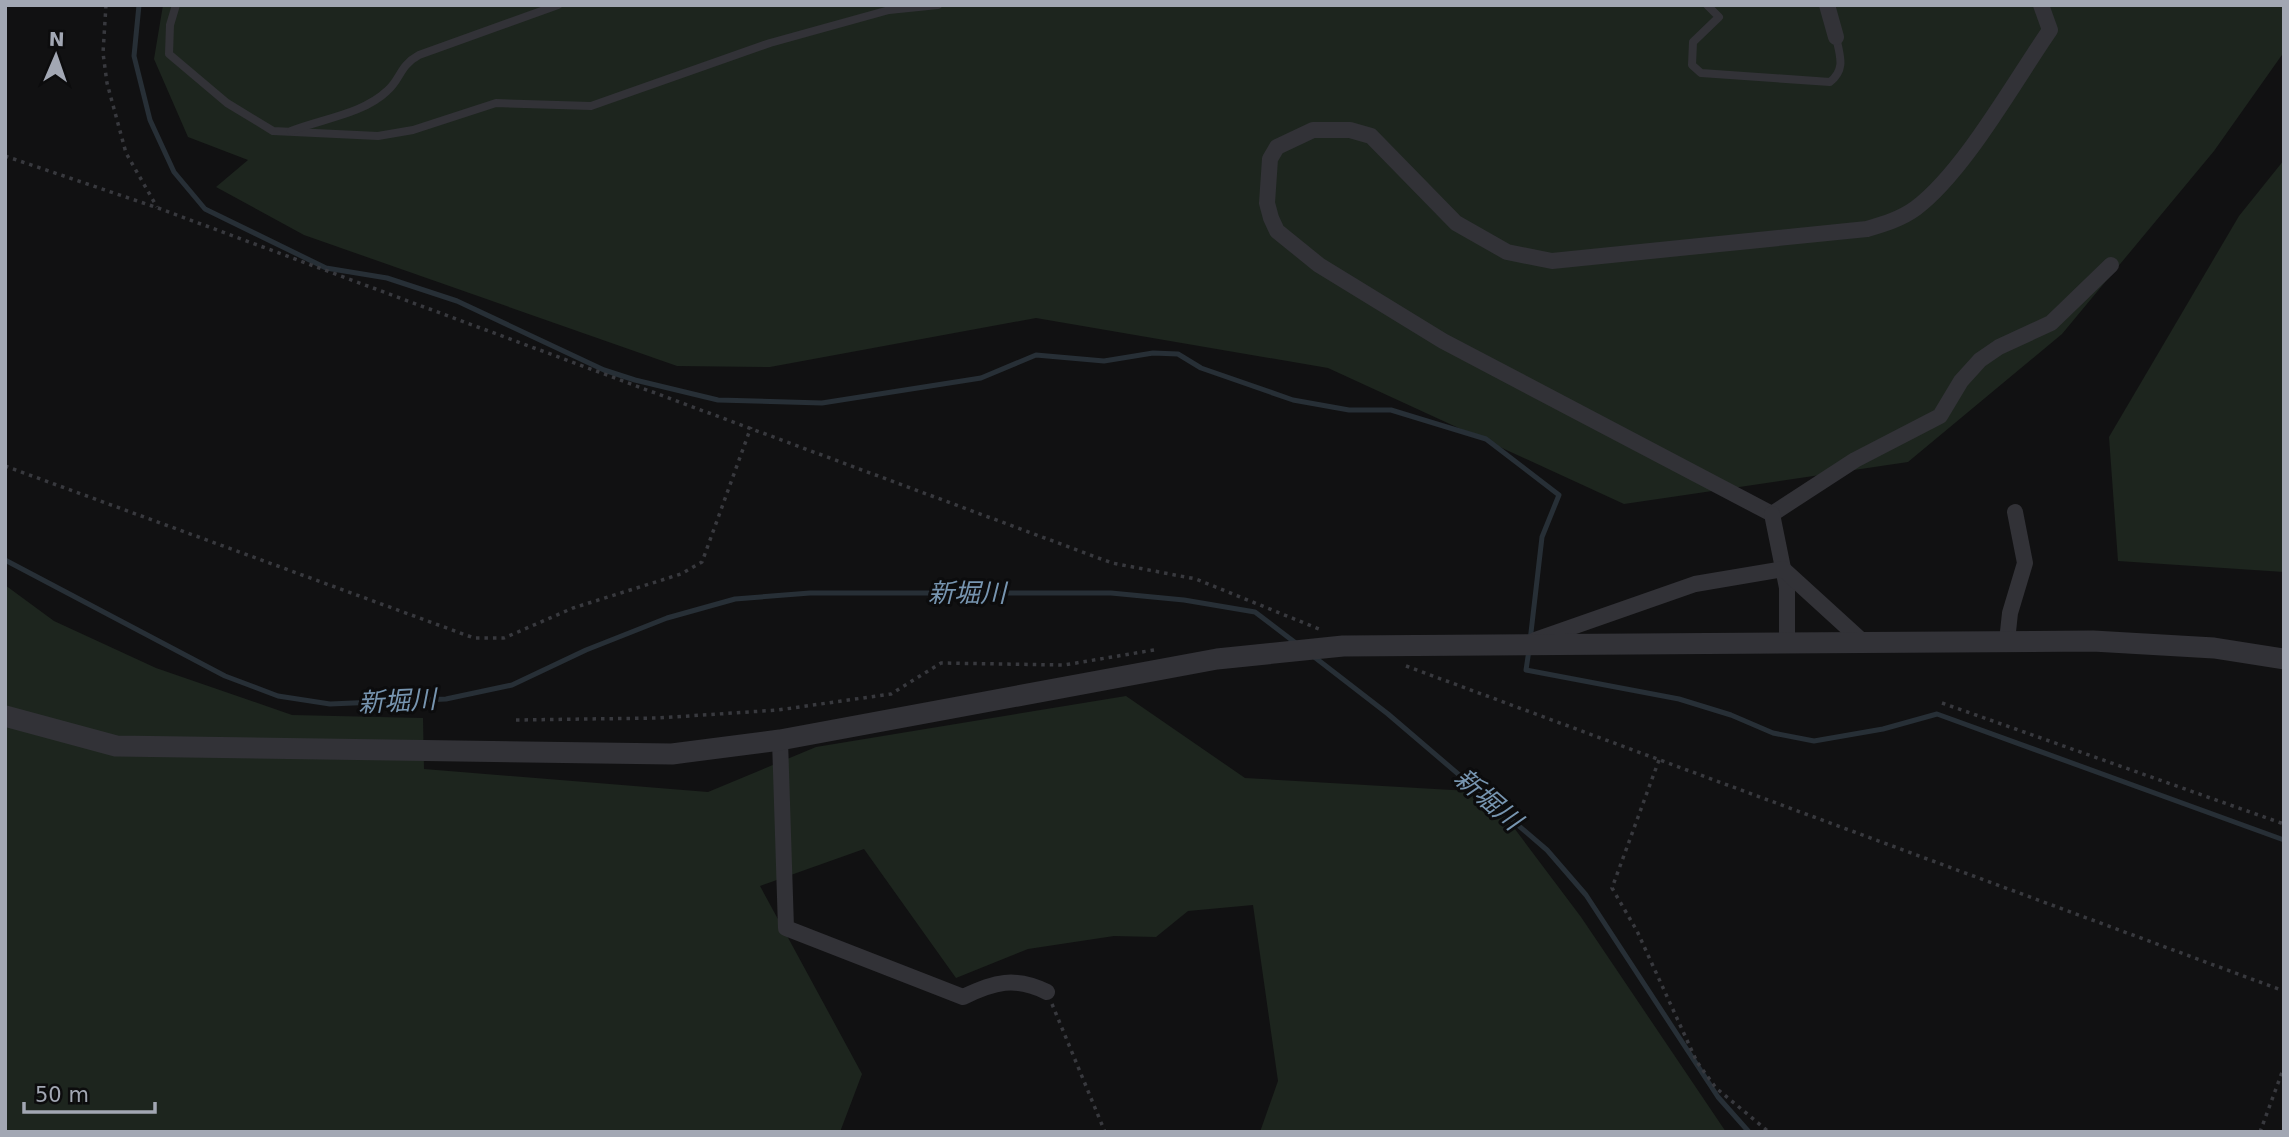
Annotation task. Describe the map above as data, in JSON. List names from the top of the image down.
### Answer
{
  "water": ["新堀川"],
  "scale_bar": "50 m",
  "north": "top"
}
